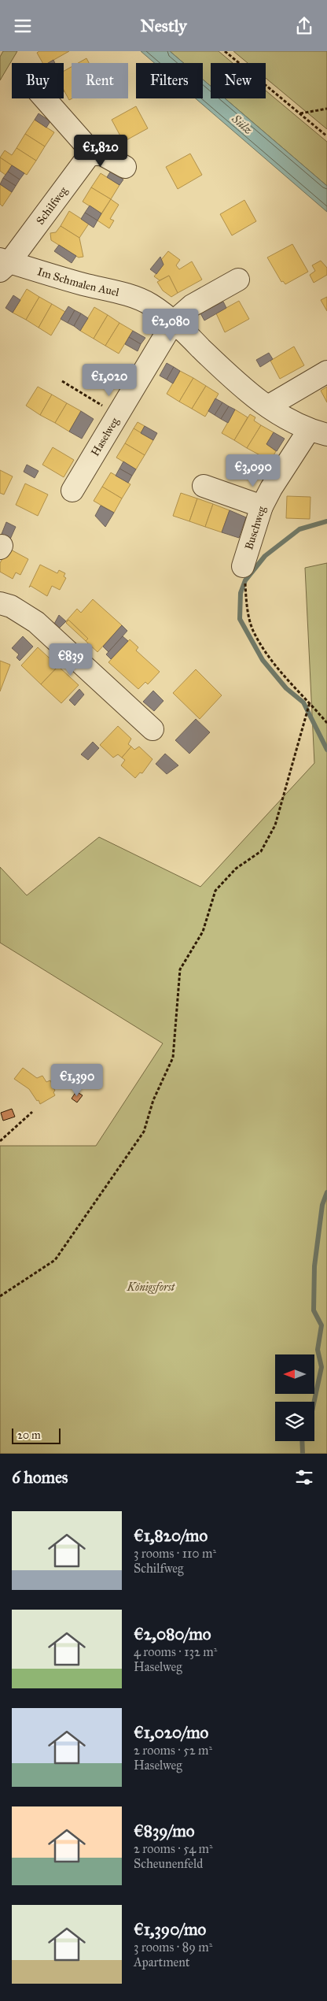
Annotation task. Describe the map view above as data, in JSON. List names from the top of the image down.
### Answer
{
  "streets": {
    "street": [
      "Schilfweg",
      "Im Schmalen Auel",
      "Haselweg",
      "Buschweg"
    ]
  },
  "crossings": [
    ["Schilfweg", "Im Schmalen Auel"],
    ["Im Schmalen Auel", "Haselweg"],
    ["Im Schmalen Auel", "Buschweg"]
  ],
  "water": ["Sülz"],
  "parks": ["Königsforst"],
  "scale_bar": "20 m",
  "north": "left",
  "page": {
    "header": "Nestly",
    "chip": [
      "Buy",
      "Rent",
      "Filters",
      "New"
    ],
    "price": [
      "€1,820",
      "€2,080",
      "€1,020",
      "€3,090",
      "€839",
      "€1,390"
    ],
    "scale": "20 m",
    "heading": "6 homes",
    "list": [
      {
        "name": "€1,820/mo",
        "note": "3 rooms · 110 m² · Schilfweg"
      },
      {
        "name": "€2,080/mo",
        "note": "4 rooms · 132 m² · Haselweg"
      },
      {
        "name": "€1,020/mo",
        "note": "2 rooms · 52 m² · Haselweg"
      },
      {
        "name": "€839/mo",
        "note": "2 rooms · 54 m² · Scheunenfeld"
      },
      {
        "name": "€1,390/mo",
        "note": "3 rooms · 89 m² · Apartment"
      }
    ]
  }
}
